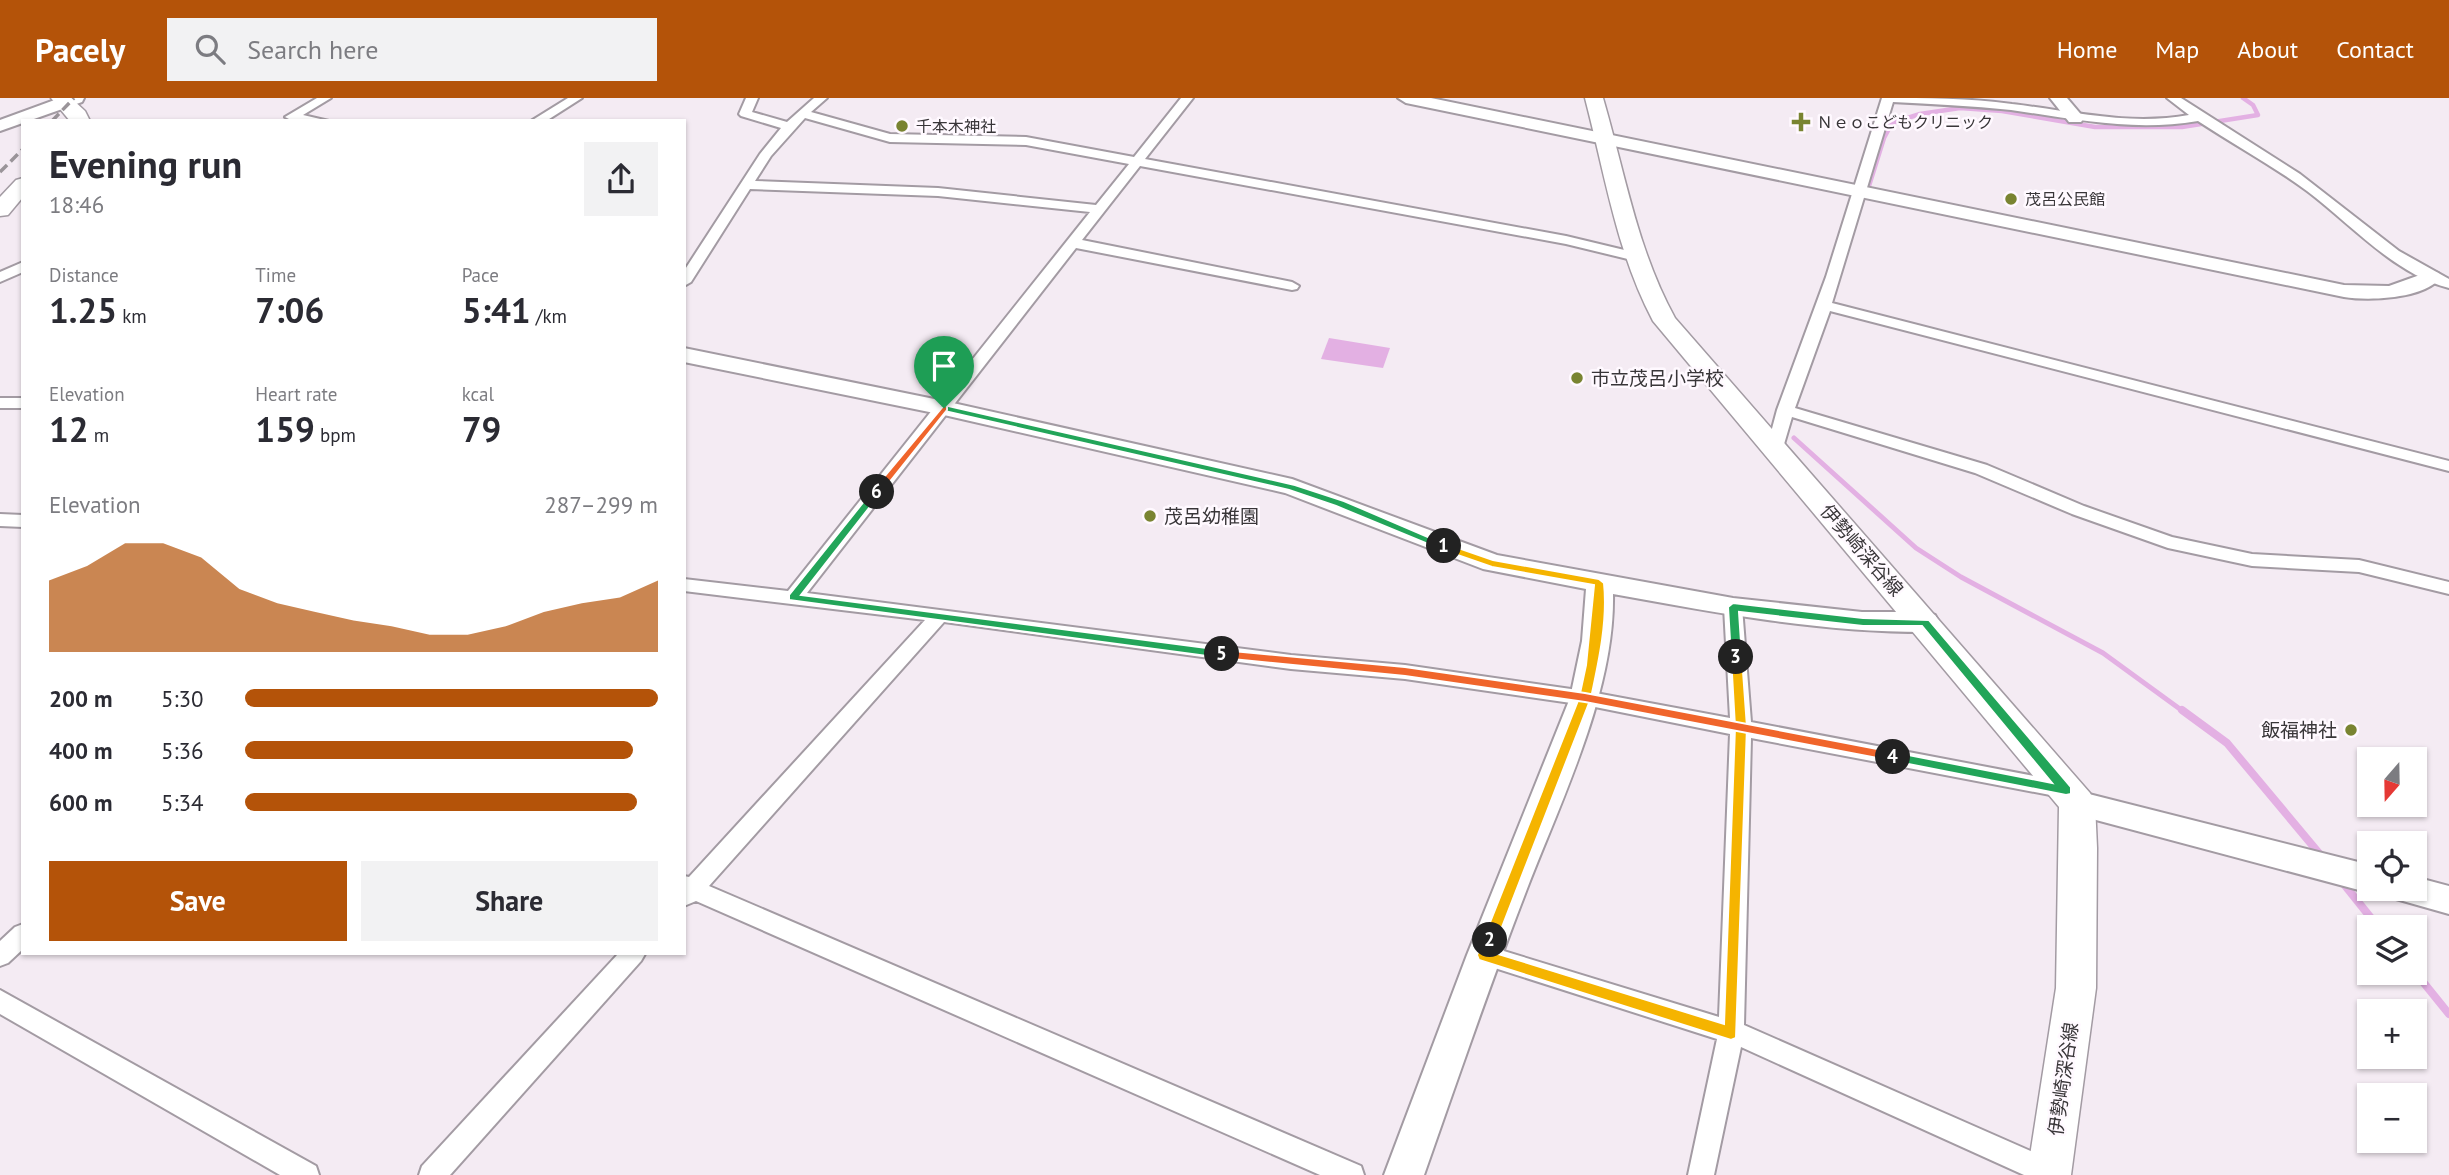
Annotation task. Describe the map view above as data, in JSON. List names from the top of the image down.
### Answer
{
  "streets": {
    "main road": ["伊勢崎深谷線"]
  },
  "places": {
    "health": ["Ｎｅｏこどもクリニック"],
    "other": [
      "千本木神社",
      "茂呂公民館",
      "市立茂呂小学校",
      "茂呂幼稚園",
      "飯福神社"
    ]
  },
  "north": "bottom",
  "page": {
    "header": "Pacely",
    "search": "Search here",
    "nav": [
      "Home",
      "Map",
      "About",
      "Contact"
    ],
    "heading": ["Evening run", "18:46"],
    "stats": [
      ["Distance", "1.25 km"],
      ["Time", "7:06"],
      ["Pace", "5:41 /km"],
      ["Elevation", "12 m"],
      ["Heart rate", "159 bpm"],
      ["kcal", "79"]
    ],
    "pins": [
      "6",
      "1",
      "5",
      "3",
      "4",
      "2"
    ],
    "chart": ["Elevation", "287–299 m"],
    "list": [
      {
        "name": "200 m",
        "note": "5:30"
      },
      {
        "name": "400 m",
        "note": "5:36"
      },
      {
        "name": "600 m",
        "note": "5:34"
      }
    ],
    "map_buttons": ["+", "−"],
    "buttons": ["Save", "Share"]
  }
}
